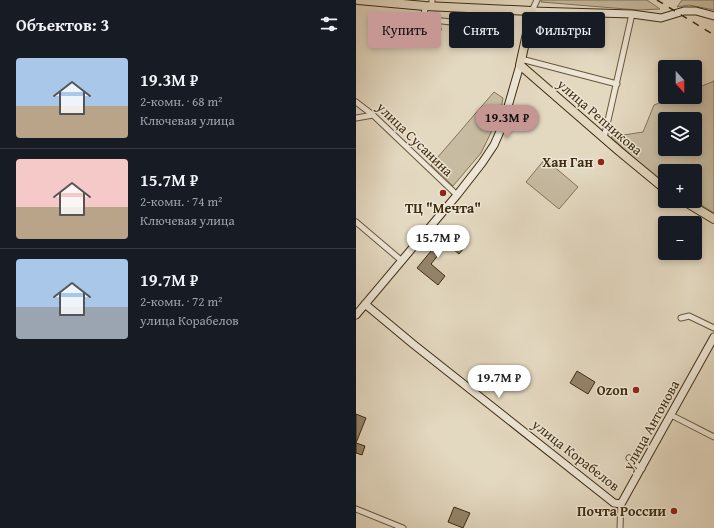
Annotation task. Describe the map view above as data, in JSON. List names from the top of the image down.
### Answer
{
  "streets": {
    "main road": ["улица Репникова"],
    "street": ["улица Сусанина", "улица Антонова", "улица Корабелов"]
  },
  "crossings": [
    ["улица Антонова", "улица Корабелов"]
  ],
  "places": [
    "Хан Ган",
    "ТЦ \"Мечта\"",
    "Ozon",
    "Почта России"
  ],
  "north": "bottom",
  "page": {
    "heading": "Объектов: 3",
    "chip": ["Купить", "Снять", "Фильтры"],
    "list": [
      {
        "name": "19.3M ₽",
        "note": "2-комн. · 68 m² · Ключевая улица"
      },
      {
        "name": "15.7M ₽",
        "note": "2-комн. · 74 m² · Ключевая улица"
      },
      {
        "name": "19.7M ₽",
        "note": "2-комн. · 72 m² · улица Корабелов"
      }
    ],
    "map_buttons": ["+", "−"],
    "price": ["19.3M ₽", "15.7M ₽", "19.7M ₽"]
  }
}
